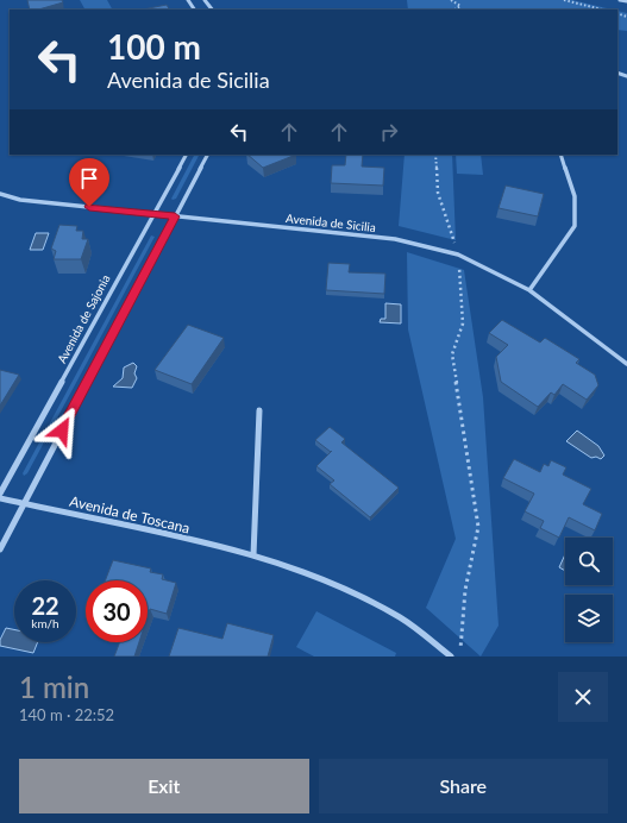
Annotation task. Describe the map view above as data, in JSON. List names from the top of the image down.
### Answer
{
  "streets": {
    "street": ["Avenida de Sicilia", "Avenida de Sajonia", "Avenida de Toscana"]
  },
  "crossings": [
    ["Avenida de Sicilia", "Avenida de Sajonia"]
  ],
  "page": {
    "turn": ["100 m", "Avenida de Sicilia"],
    "speed": "22 km/h",
    "limit": "30",
    "heading": ["1 min", "140 m · 22:52"],
    "buttons": ["Exit", "Share"]
  }
}
